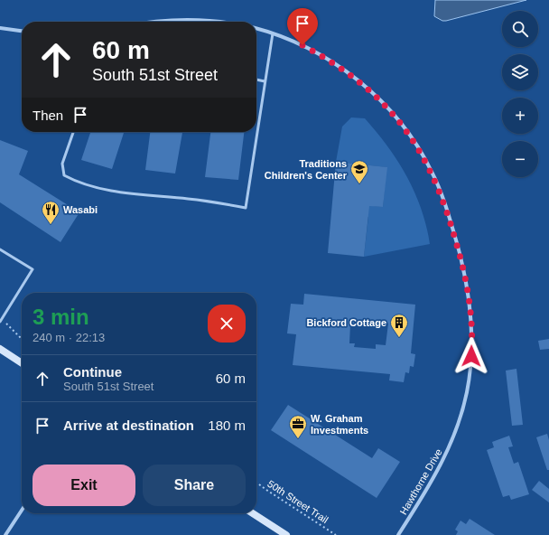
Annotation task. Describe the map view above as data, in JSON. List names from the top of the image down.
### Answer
{
  "streets": {
    "street": ["Hawthorne Drive"],
    "path": ["50th Street Trail"]
  },
  "places": {
    "school or university": ["Traditions Children's Center"],
    "restaurant": ["Wasabi"],
    "building": ["Bickford Cottage"],
    "office": ["W. Graham Investments"]
  },
  "page": {
    "map_buttons": ["+", "−"],
    "turn": ["60 m", "South 51st Street"],
    "then": "Then",
    "heading": ["3 min", "240 m · 22:13"],
    "list": [
      {
        "name": "Continue",
        "note": "South 51st Street",
        "value": "60 m"
      },
      {
        "name": "Arrive at destination",
        "value": "180 m"
      }
    ],
    "buttons": ["Exit", "Share"]
  }
}
